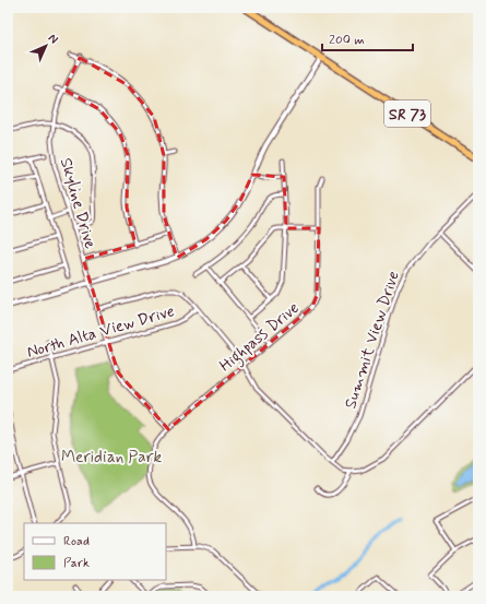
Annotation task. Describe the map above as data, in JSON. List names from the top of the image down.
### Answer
{
  "streets": {
    "highway": ["SR 73"],
    "street": [
      "Skyline Drive",
      "North Alta View Drive",
      "Highpass Drive",
      "Summit View Drive"
    ]
  },
  "crossings": [
    ["Skyline Drive", "North Alta View Drive"],
    ["Skyline Drive", "Highpass Drive"]
  ],
  "parks": ["Meridian Park"],
  "legend": ["Road", "Park"],
  "scale_bar": "200 m",
  "north": "top right"
}
